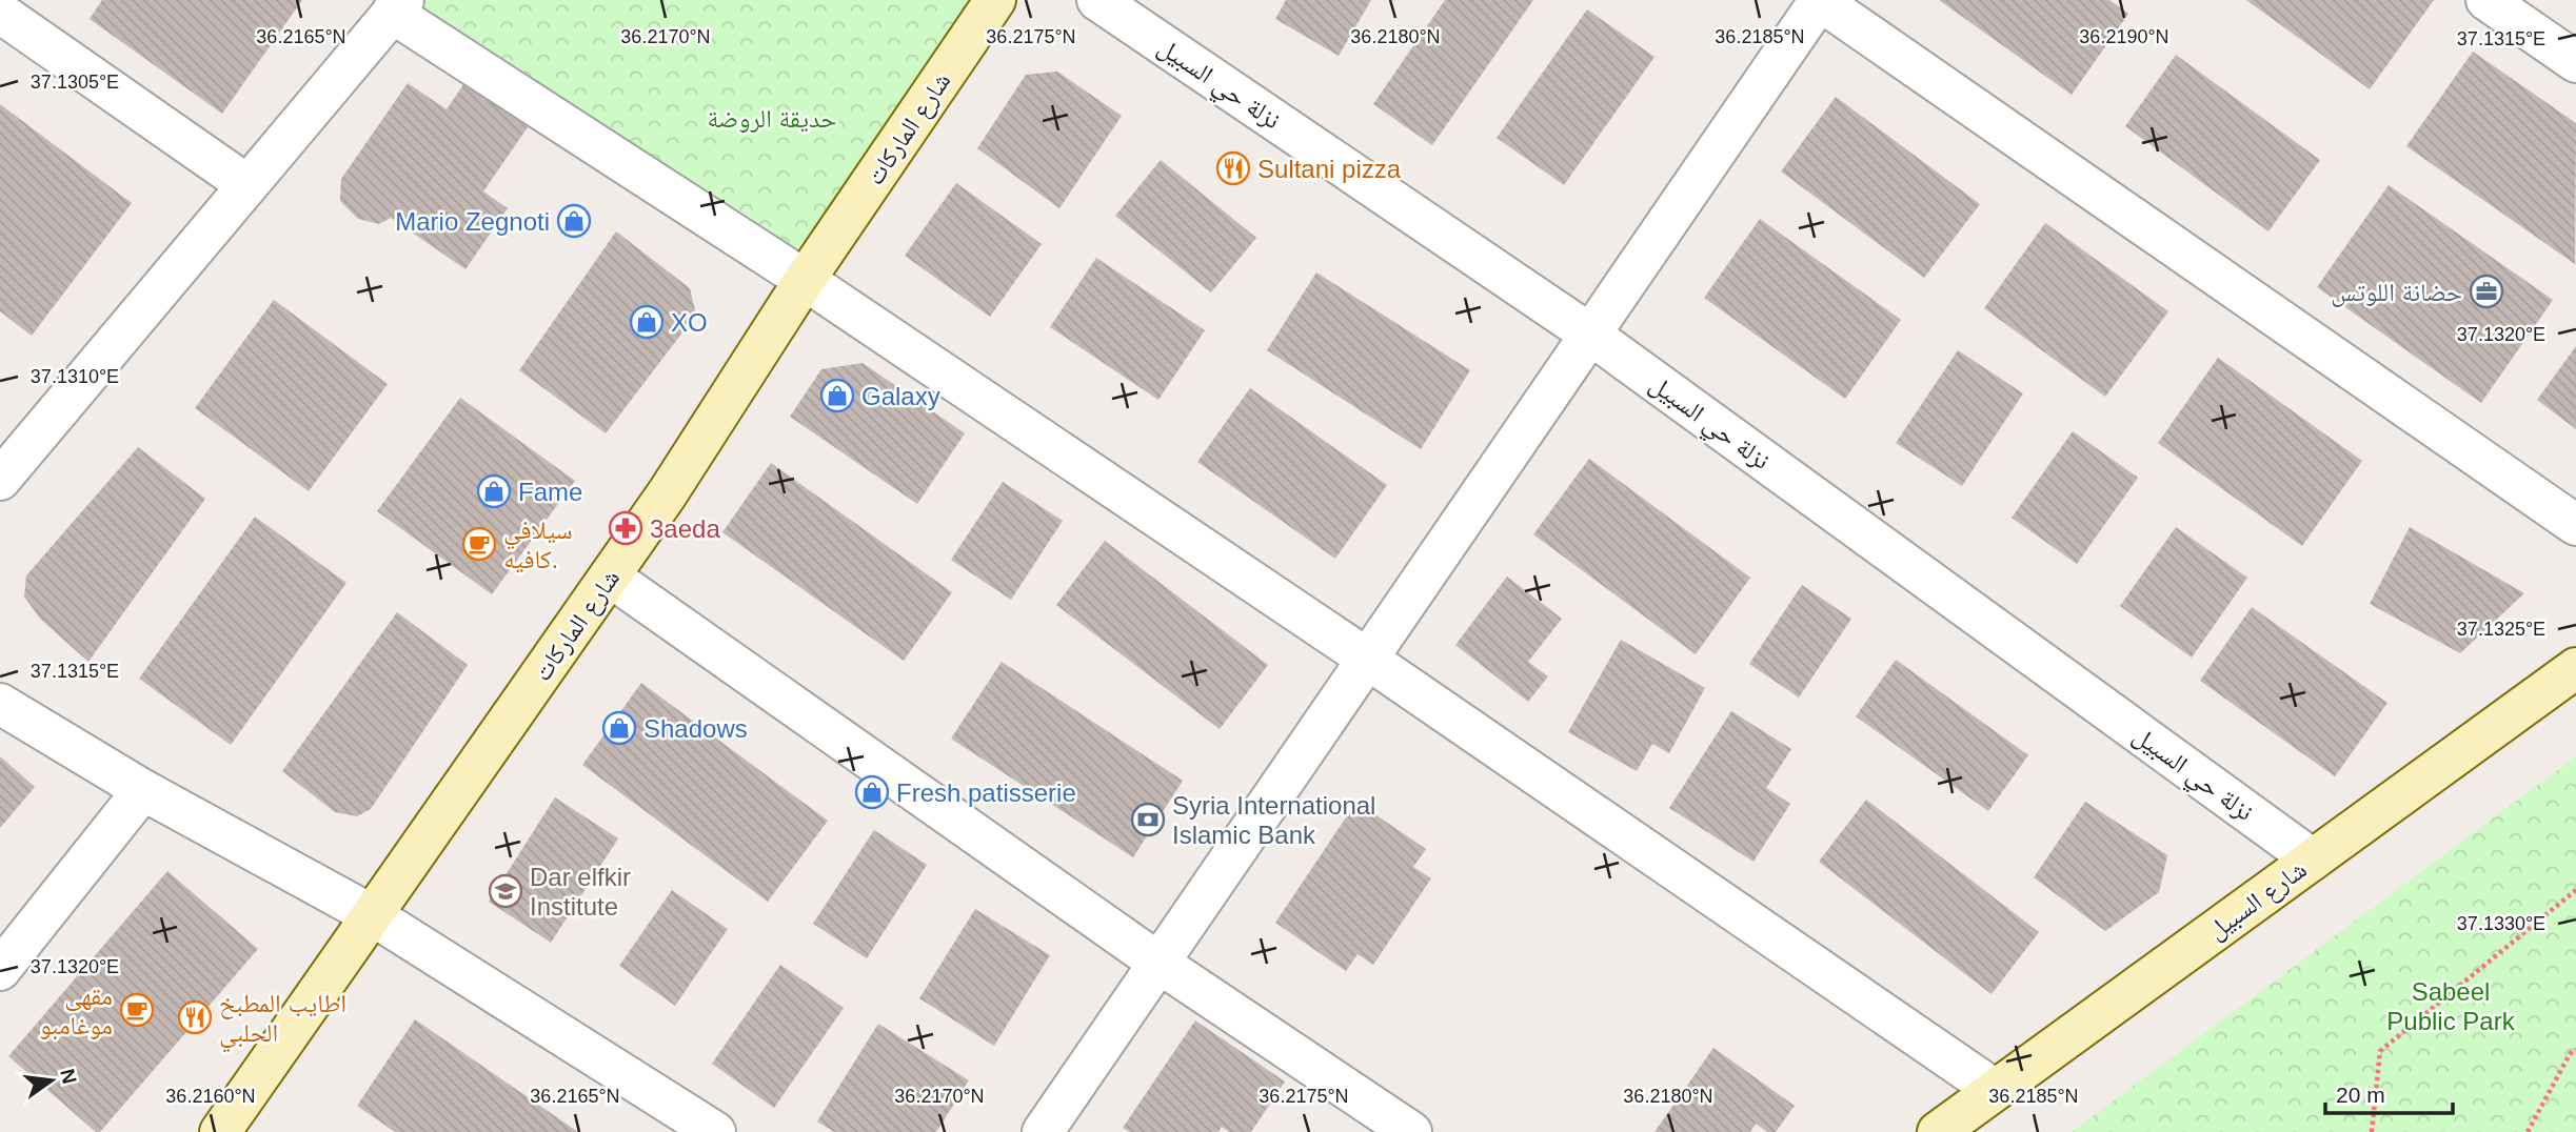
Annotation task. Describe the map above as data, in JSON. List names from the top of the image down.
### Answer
{
  "streets": {
    "street": ["نزلة حي السبيل", "شارع الماركات", "شارع السبيل"]
  },
  "crossings": [
    ["نزلة حي السبيل", "شارع السبيل"]
  ],
  "parks": ["حديقة الروضة", "Sabeel Public Park"],
  "places": {
    "restaurant": ["Sultani pizza", "اطايب المطبخ الحلبي"],
    "shop": [
      "Mario Zegnoti",
      "XO",
      "Galaxy",
      "Fame",
      "Shadows",
      "Fresh patisserie"
    ],
    "office": ["حضانة اللوتس"],
    "pharmacy": ["3aeda"],
    "cafe": ["سيلافي كافيه.", "مقهى موغامبو"],
    "bank": ["Syria International Islamic Bank"],
    "school or university": ["Dar elfkir Institute"]
  },
  "scale_bar": "20 m",
  "north": "right",
  "coordinates": [
    "36.2165°N",
    "36.2170°N",
    "36.2175°N",
    "36.2180°N",
    "36.2185°N",
    "36.2190°N",
    "37.1315°E",
    "37.1305°E",
    "37.1320°E",
    "37.1310°E",
    "37.1325°E",
    "37.1330°E",
    "36.2160°N"
  ]
}
